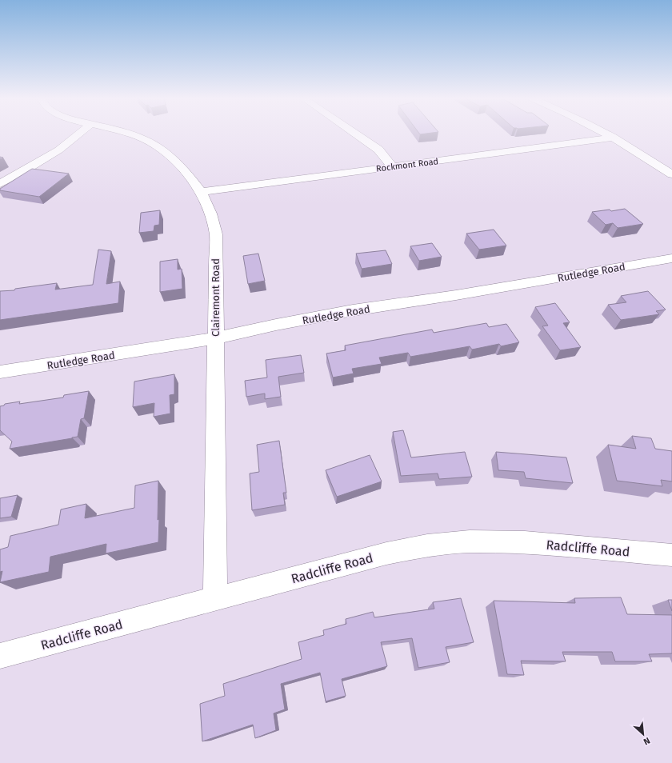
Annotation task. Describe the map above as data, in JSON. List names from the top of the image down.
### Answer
{
  "streets": {
    "street": [
      "Rockmont Road",
      "Rutledge Road",
      "Clairemont Road",
      "Radcliffe Road"
    ]
  },
  "crossings": [
    ["Rockmont Road", "Clairemont Road"],
    ["Rutledge Road", "Clairemont Road"],
    ["Clairemont Road", "Radcliffe Road"]
  ],
  "north": "bottom right"
}
